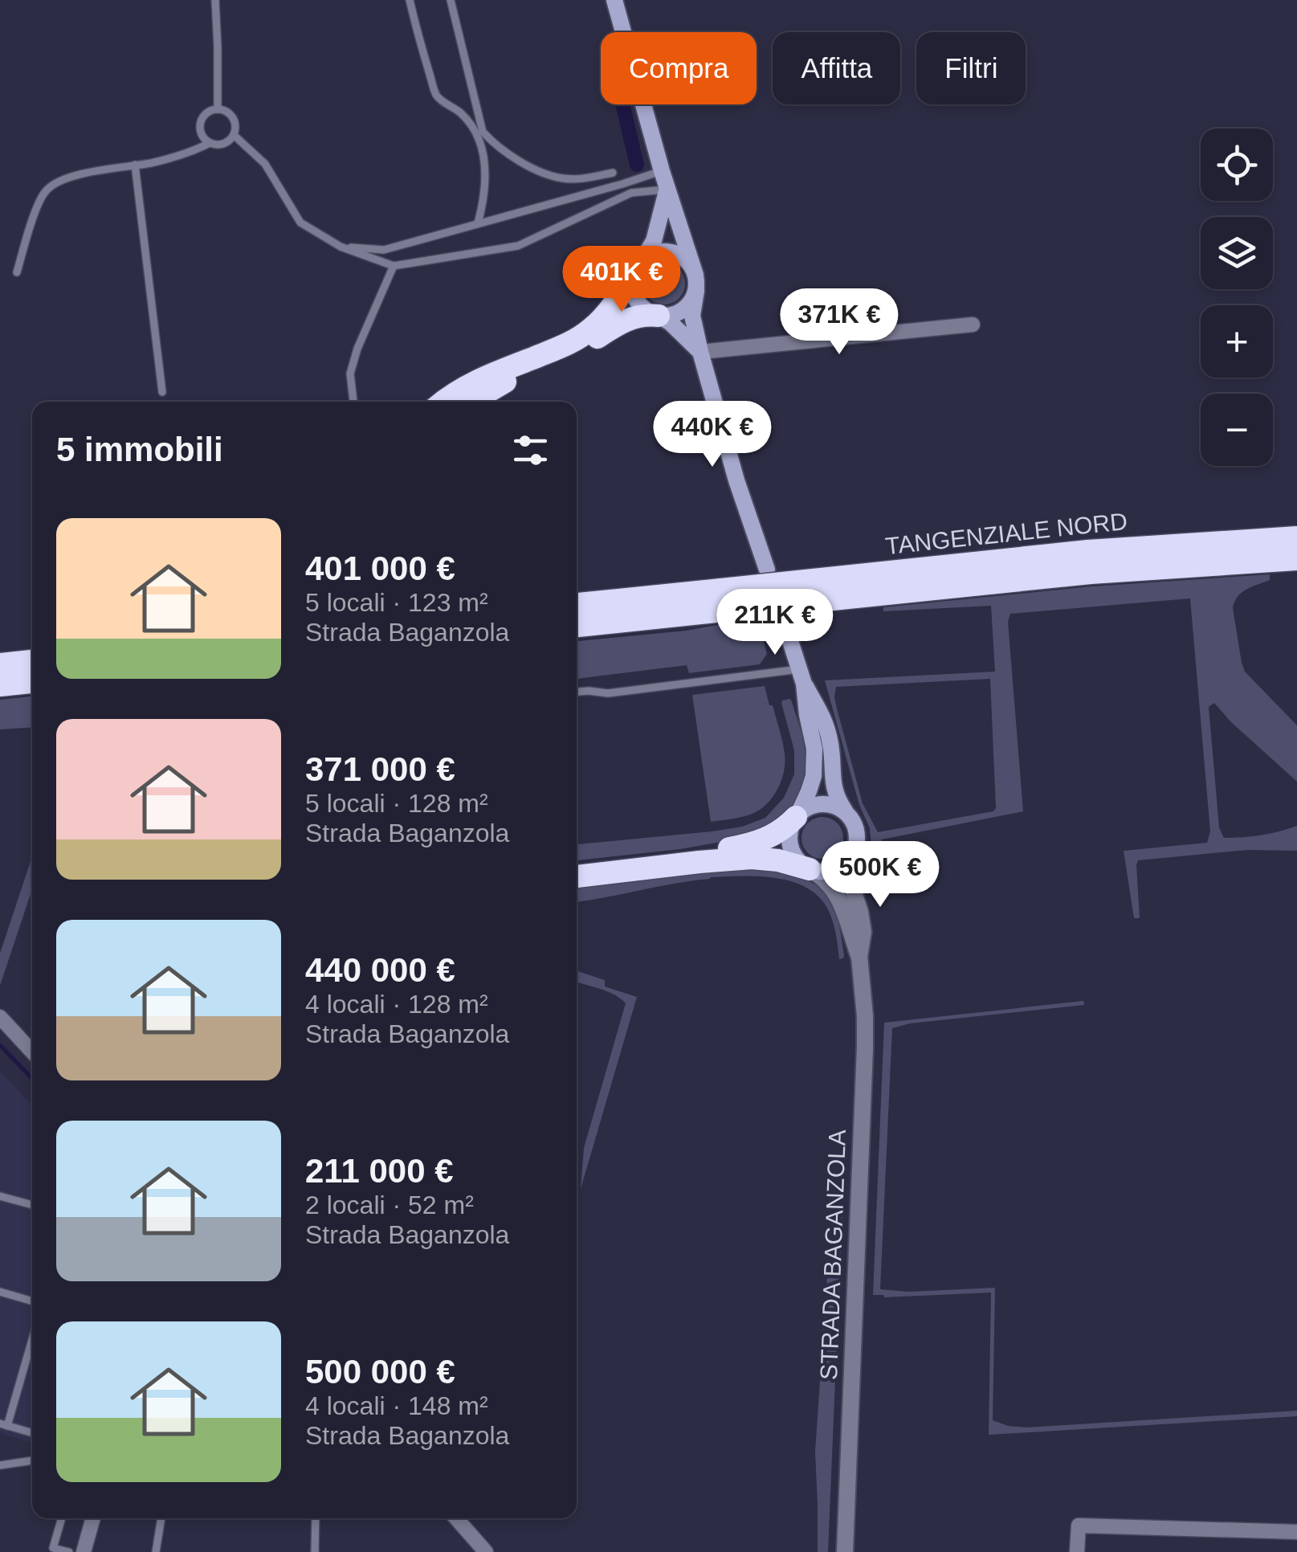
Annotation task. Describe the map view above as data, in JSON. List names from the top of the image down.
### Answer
{
  "streets": {
    "highway": ["TANGENZIALE NORD"],
    "main road": ["STRADA BAGANZOLA"]
  },
  "page": {
    "chip": ["Compra", "Affitta", "Filtri"],
    "map_buttons": ["+", "−"],
    "price": [
      "401K €",
      "371K €",
      "440K €",
      "211K €",
      "500K €"
    ],
    "heading": "5 immobili",
    "list": [
      {
        "name": "401 000 €",
        "note": "5 locali · 123 m² · Strada Baganzola"
      },
      {
        "name": "371 000 €",
        "note": "5 locali · 128 m² · Strada Baganzola"
      },
      {
        "name": "440 000 €",
        "note": "4 locali · 128 m² · Strada Baganzola"
      },
      {
        "name": "211 000 €",
        "note": "2 locali · 52 m² · Strada Baganzola"
      },
      {
        "name": "500 000 €",
        "note": "4 locali · 148 m² · Strada Baganzola"
      }
    ]
  }
}
